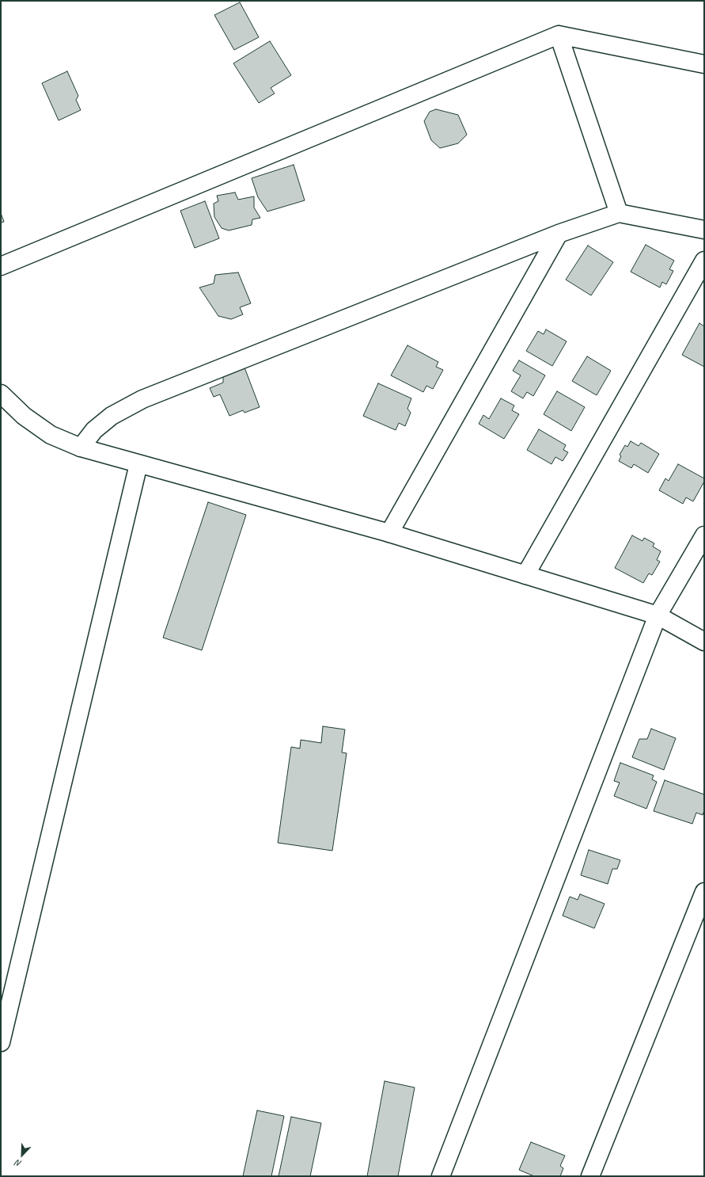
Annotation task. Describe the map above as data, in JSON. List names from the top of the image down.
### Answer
{
  "north": "bottom left"
}
